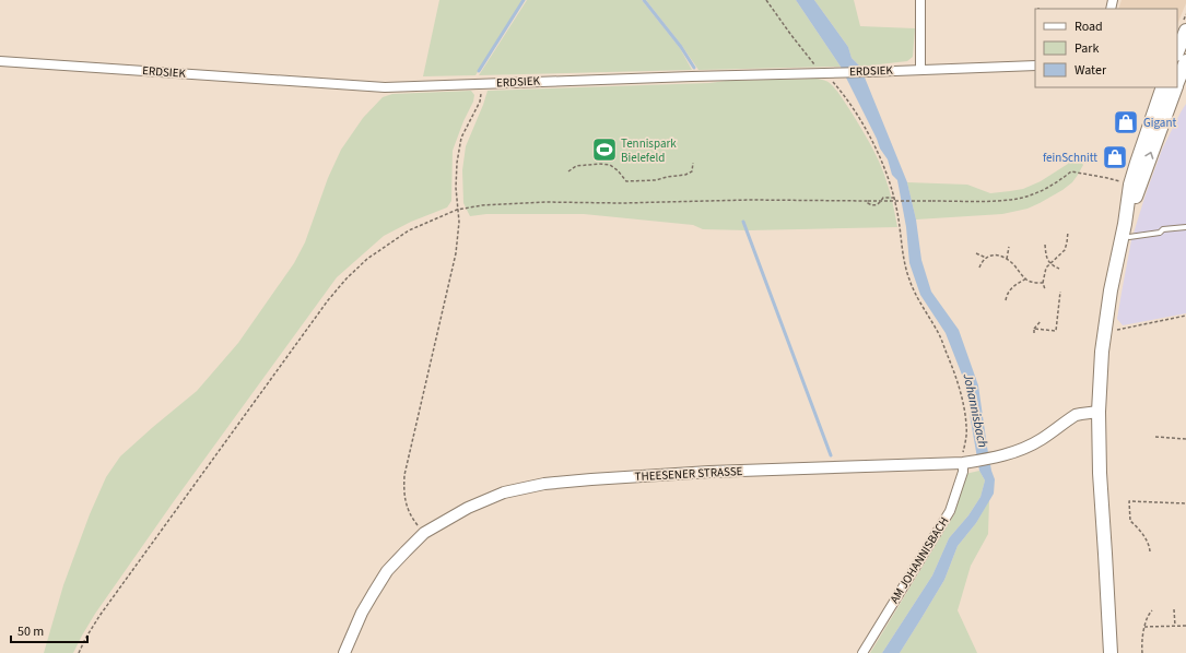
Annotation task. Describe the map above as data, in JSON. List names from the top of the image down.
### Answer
{
  "streets": {
    "street": ["ERDSIEK", "THEESENER STRASSE", "AM JOHANNISBACH"]
  },
  "crossings": [
    ["THEESENER STRASSE", "AM JOHANNISBACH"]
  ],
  "water": ["Johannisbach"],
  "places": {
    "shop": ["Gigant", "feinSchnitt"],
    "sports": ["Tennispark Bielefeld"]
  },
  "legend": ["Road", "Park", "Water"],
  "scale_bar": "50 m"
}
